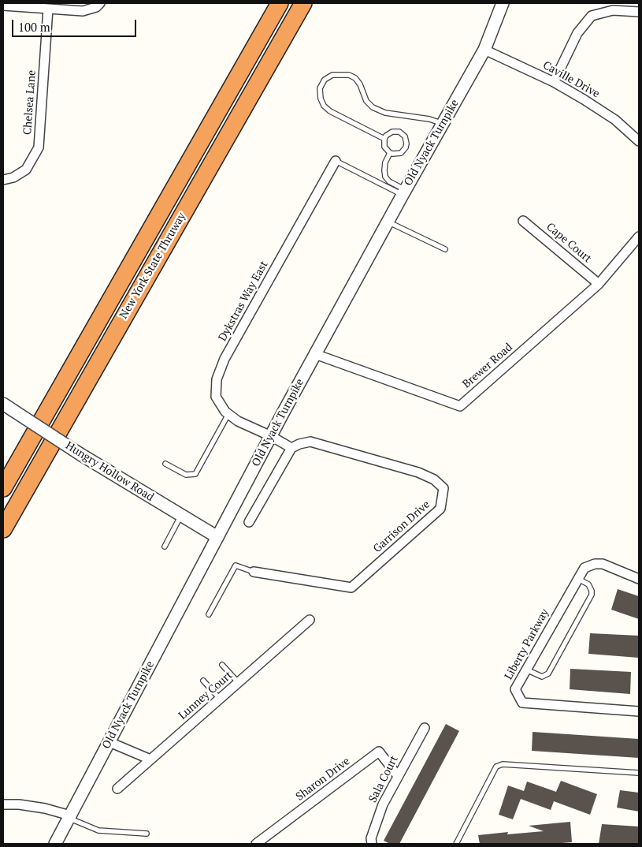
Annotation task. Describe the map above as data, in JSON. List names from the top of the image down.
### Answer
{
  "streets": {
    "highway": ["New York State Thruway"],
    "street": [
      "Caville Drive",
      "Chelsea Lane",
      "Old Nyack Turnpike",
      "Cape Court",
      "Dykstras Way East",
      "Brewer Road",
      "Hungry Hollow Road",
      "Garrison Drive",
      "Liberty Parkway",
      "Lunney Court",
      "Sharon Drive",
      "Sala Court"
    ]
  },
  "crossings": [
    ["Caville Drive", "Old Nyack Turnpike"],
    ["Old Nyack Turnpike", "Dykstras Way East"],
    ["Old Nyack Turnpike", "Brewer Road"],
    ["Old Nyack Turnpike", "Hungry Hollow Road"],
    ["Cape Court", "Brewer Road"],
    ["Sharon Drive", "Sala Court"]
  ],
  "scale_bar": "100 m"
}
